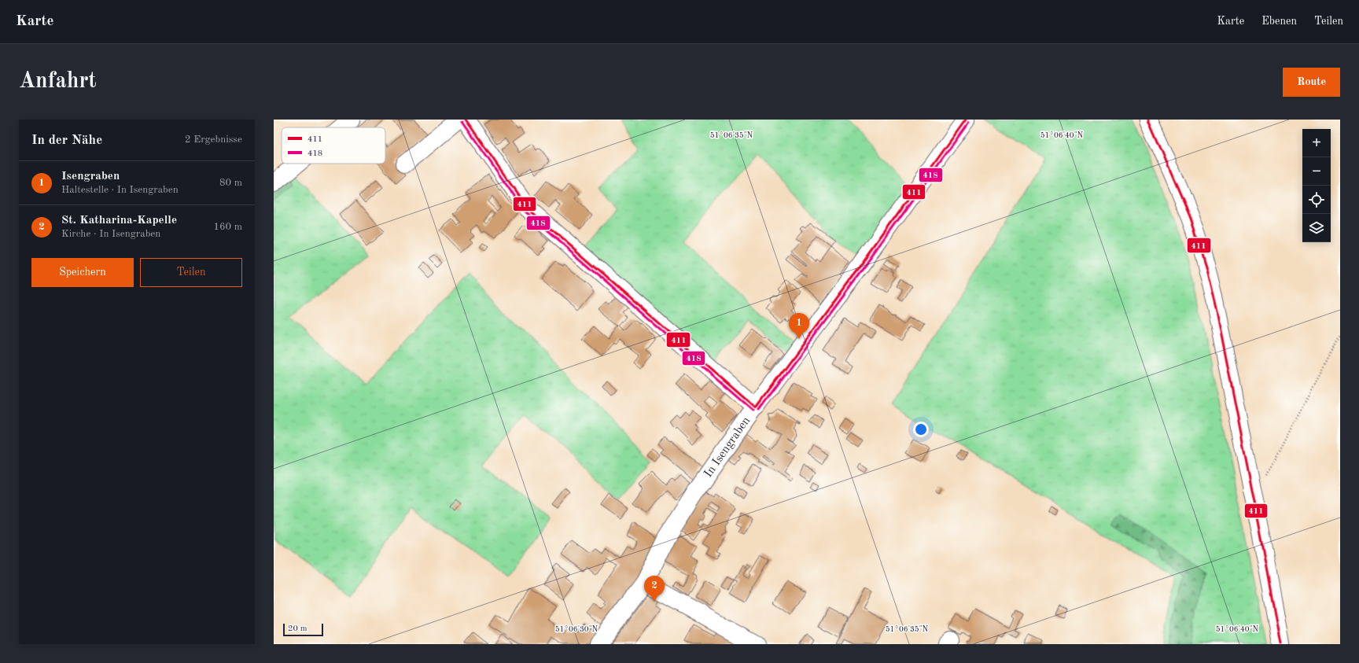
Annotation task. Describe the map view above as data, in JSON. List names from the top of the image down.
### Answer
{
  "streets": {
    "street": ["In Isengraben"]
  },
  "lines": ["transit line 411", "transit line 418"],
  "legend": ["411", "418"],
  "scale_bar": "20 m",
  "page": {
    "header": "Karte",
    "nav": ["Karte", "Ebenen", "Teilen"],
    "buttons": [
      "Route",
      ["Speichern", "Teilen"]
    ],
    "title": "Anfahrt",
    "heading": ["In der Nähe", "2 Ergebnisse"],
    "map_buttons": ["+", "−"],
    "list": [
      {
        "mark": "1",
        "name": "Isengraben",
        "note": "Haltestelle · In Isengraben",
        "value": "80 m"
      },
      {
        "mark": "2",
        "name": "St. Katharina-Kapelle",
        "note": "Kirche · In Isengraben",
        "value": "160 m"
      }
    ],
    "pins": ["1", "2"],
    "scale": "20 m"
  },
  "coordinates": ["51°06'35\"N", "51°06'40\"N", "51°06'30\"N"]
}
